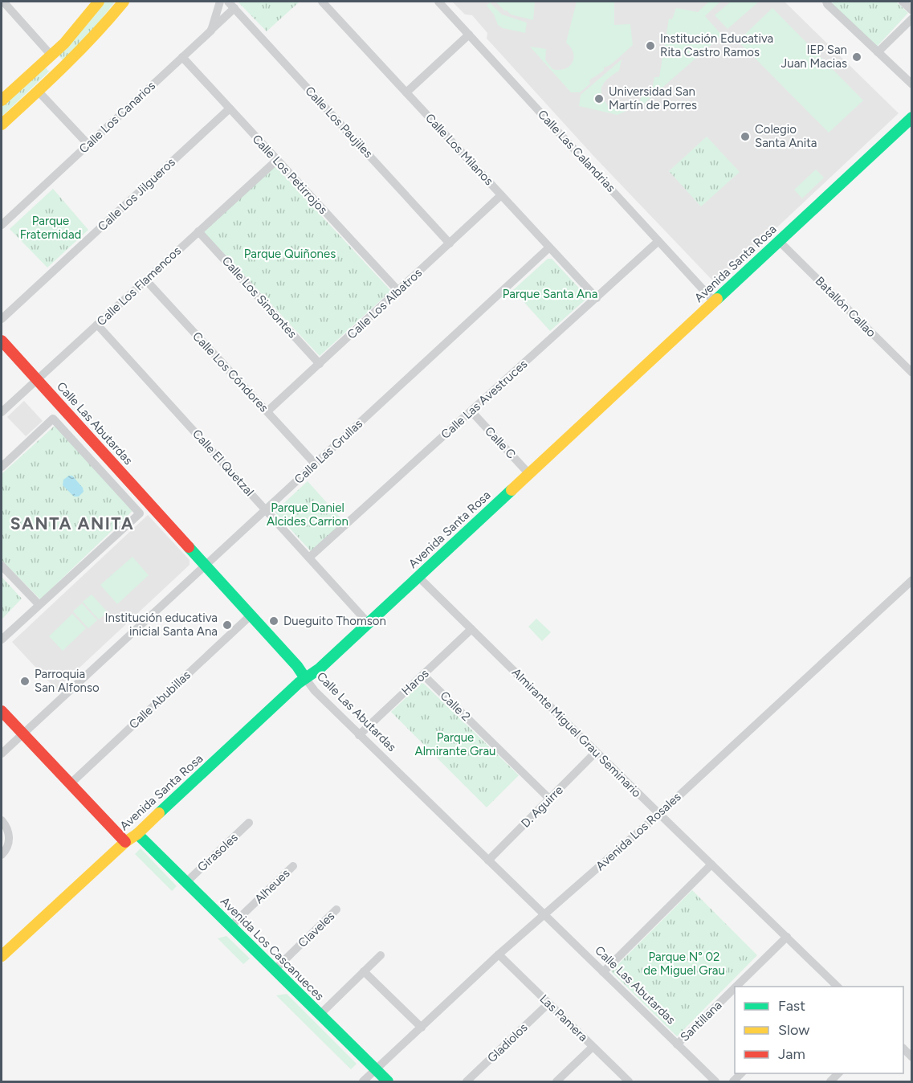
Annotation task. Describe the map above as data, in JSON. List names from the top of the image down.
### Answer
{
  "streets": {
    "street": [
      "Calle Los Canarios",
      "Calle Los Paujiles",
      "Calle Los Milanos",
      "Calle Las Calandrias",
      "Calle Los Petirrojos",
      "Calle Los Jilgueros",
      "Avenida Santa Rosa",
      "Calle Los Flamencos",
      "Calle Los Sinsontes",
      "Calle Los Albatros",
      "Batallón Callao",
      "Calle Los Cóndores",
      "Calle Las Avestruces",
      "Calle Las Abutardas",
      "Calle C",
      "Calle Las Grullas",
      "Calle El Quetzal",
      "Haros",
      "Calle Abubillas",
      "Calle 2",
      "Almirante Miguel Grau Seminario",
      "D. Aguirre",
      "Avenida Los Rosales",
      "Girasoles",
      "Alheues",
      "Claveles",
      "Avenida Los Cascanueces",
      "Las Pamera",
      "Santillana",
      "Gladiolos"
    ]
  },
  "crossings": [
    ["Calle Los Canarios", "Calle Los Paujiles"],
    ["Calle Los Canarios", "Calle Los Petirrojos"],
    ["Calle Los Paujiles", "Calle Los Albatros"],
    ["Calle Los Milanos", "Calle Los Albatros"],
    ["Calle Los Milanos", "Calle Las Avestruces"],
    ["Calle Los Milanos", "Calle Las Grullas"],
    ["Calle Las Calandrias", "Avenida Santa Rosa"],
    ["Calle Las Calandrias", "Calle Las Avestruces"],
    ["Calle Los Petirrojos", "Calle Los Jilgueros"],
    ["Calle Los Petirrojos", "Calle Los Flamencos"],
    ["Calle Los Petirrojos", "Calle Los Albatros"],
    ["Avenida Santa Rosa", "Batallón Callao"],
    ["Avenida Santa Rosa", "Calle Las Abutardas"],
    ["Avenida Santa Rosa", "Calle C"],
    ["Avenida Santa Rosa", "Calle El Quetzal"],
    ["Avenida Santa Rosa", "Almirante Miguel Grau Seminario"],
    ["Avenida Santa Rosa", "Avenida Los Cascanueces"],
    ["Calle Los Flamencos", "Calle Los Sinsontes"],
    ["Calle Los Flamencos", "Calle Los Cóndores"],
    ["Calle Los Flamencos", "Calle Las Abutardas"],
    ["Calle Los Flamencos", "Calle El Quetzal"],
    ["Calle Los Sinsontes", "Calle Los Albatros"],
    ["Calle Los Albatros", "Calle Los Cóndores"],
    ["Calle Los Cóndores", "Calle Las Grullas"],
    ["Calle Las Avestruces", "Calle C"],
    ["Calle Las Avestruces", "Calle El Quetzal"],
    ["Calle Las Abutardas", "Calle Las Grullas"],
    ["Calle Las Abutardas", "Haros"],
    ["Calle Las Abutardas", "Calle Abubillas"],
    ["Calle Las Abutardas", "D. Aguirre"],
    ["Calle Las Abutardas", "Avenida Los Rosales"],
    ["Calle Las Abutardas", "Santillana"],
    ["Calle Las Grullas", "Calle El Quetzal"],
    ["Haros", "Calle 2"],
    ["Haros", "Almirante Miguel Grau Seminario"],
    ["Calle 2", "D. Aguirre"],
    ["Almirante Miguel Grau Seminario", "D. Aguirre"],
    ["Almirante Miguel Grau Seminario", "Avenida Los Rosales"],
    ["Almirante Miguel Grau Seminario", "Santillana"],
    ["Avenida Los Rosales", "Avenida Los Cascanueces"],
    ["Avenida Los Rosales", "Las Pamera"],
    ["Girasoles", "Avenida Los Cascanueces"],
    ["Alheues", "Avenida Los Cascanueces"],
    ["Claveles", "Avenida Los Cascanueces"],
    ["Las Pamera", "Gladiolos"]
  ],
  "districts": ["SANTA ANITA"],
  "parks": [
    "Parque Fraternidad",
    "Parque Quiñones",
    "Parque Santa Ana",
    "Parque Daniel Alcides Carrion",
    "Parque Almirante Grau",
    "Parque N° 02 de Miguel Grau"
  ],
  "places": [
    "Institución Educativa Rita Castro Ramos",
    "IEP San Juan Macias",
    "Universidad San Martín de Porres",
    "Colegio Santa Anita",
    "Dueguito Thomson",
    "Institución educativa inicial Santa Ana",
    "Parroquia San Alfonso"
  ],
  "legend": ["Fast", "Slow", "Jam"]
}
